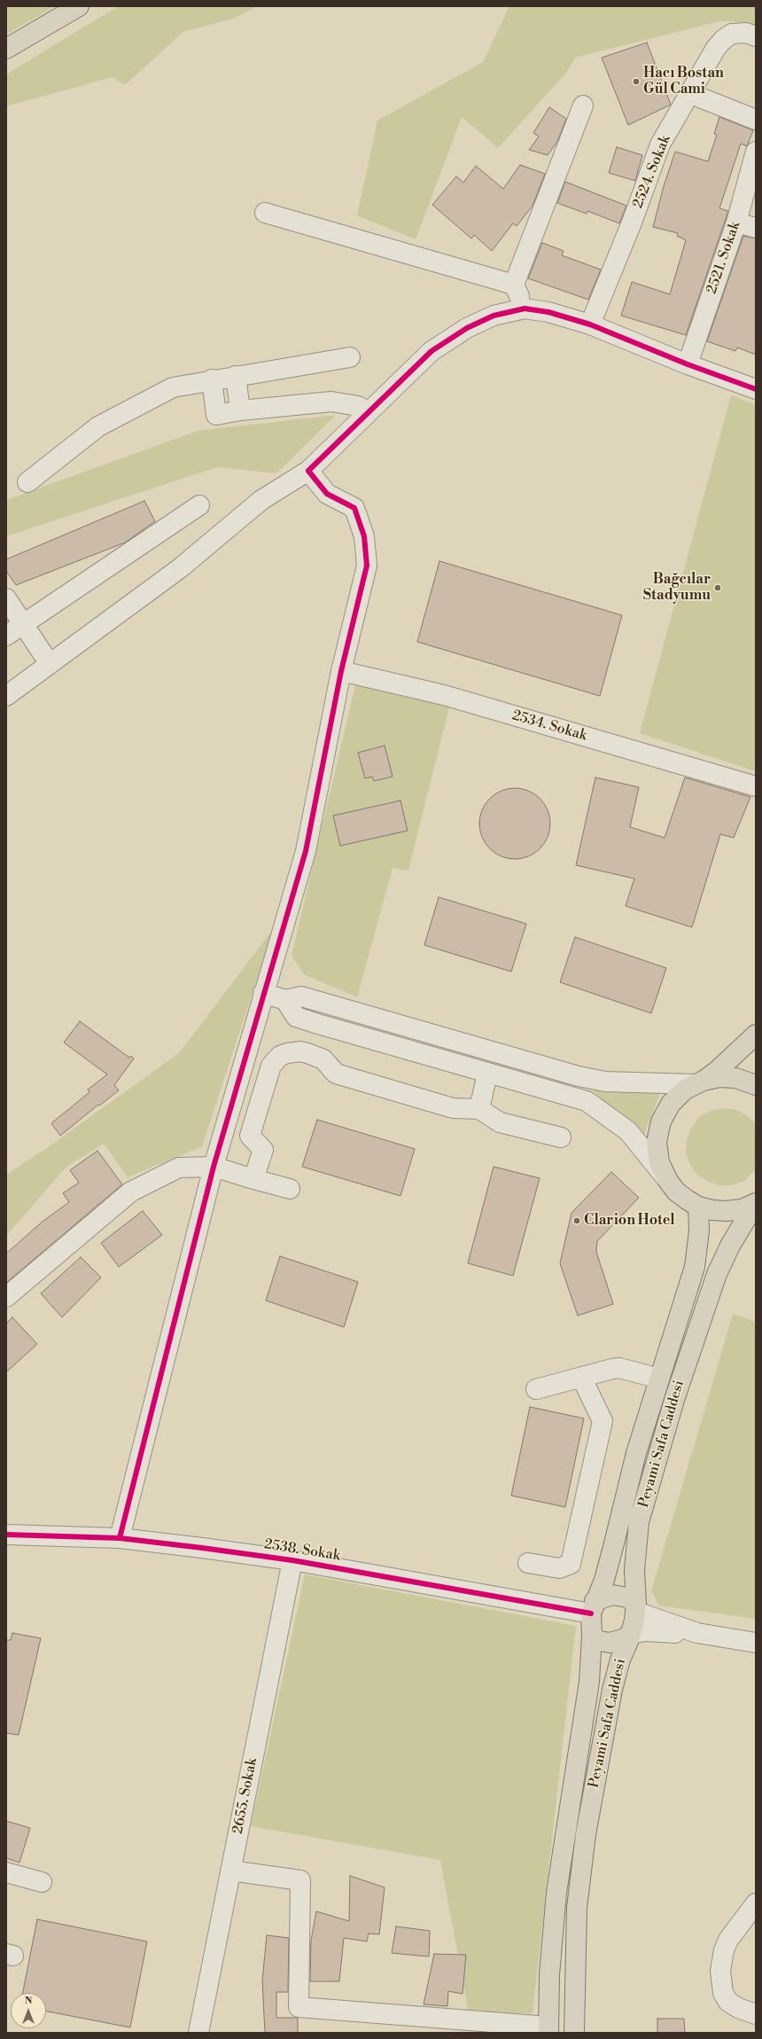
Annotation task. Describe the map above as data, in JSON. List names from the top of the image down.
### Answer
{
  "streets": {
    "main road": ["Peyami Safa Caddesi"],
    "street": [
      "2524. Sokak",
      "2521. Sokak",
      "2534. Sokak",
      "2538. Sokak",
      "2655. Sokak"
    ]
  },
  "crossings": [
    ["Peyami Safa Caddesi", "2538. Sokak"],
    ["2538. Sokak", "2655. Sokak"]
  ],
  "places": ["Hacı Bostan Gül Cami", "Bağcılar Stadyumu", "Clarion Hotel"],
  "north": "top"
}
